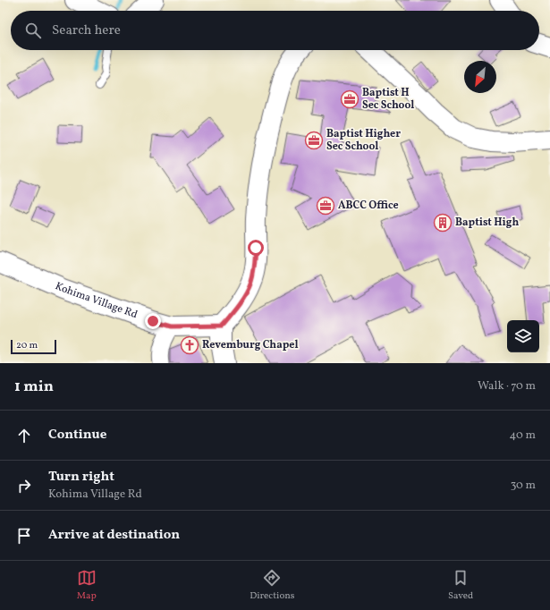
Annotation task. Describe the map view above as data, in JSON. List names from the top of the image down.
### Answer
{
  "streets": {
    "main road": ["Kohima Village Rd"]
  },
  "places": {
    "office": ["Baptist H Sec School", "Baptist Higher Sec School", "ABCC Office"],
    "building": ["Baptist High"],
    "church": ["Revemburg Chapel"]
  },
  "scale_bar": "20 m",
  "north": "bottom left",
  "page": {
    "search": "Search here",
    "scale": "20 m",
    "heading": ["1 min", "Walk · 70 m"],
    "list": [
      ["Continue", "40 m"],
      ["Turn right", "Kohima Village Rd", "30 m"],
      "Arrive at destination"
    ],
    "nav": ["Map", "Directions", "Saved"]
  }
}
